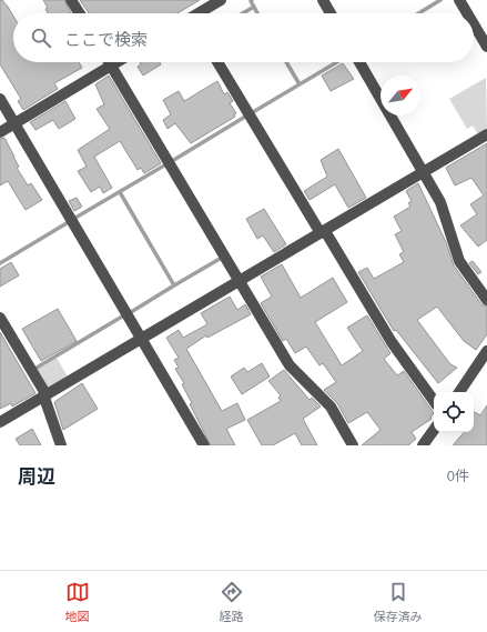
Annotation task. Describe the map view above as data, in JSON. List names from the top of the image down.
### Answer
{
  "north": "top right",
  "page": {
    "search": "ここで検索",
    "heading": ["周辺", "0件"],
    "nav": ["地図", "経路", "保存済み"]
  }
}
